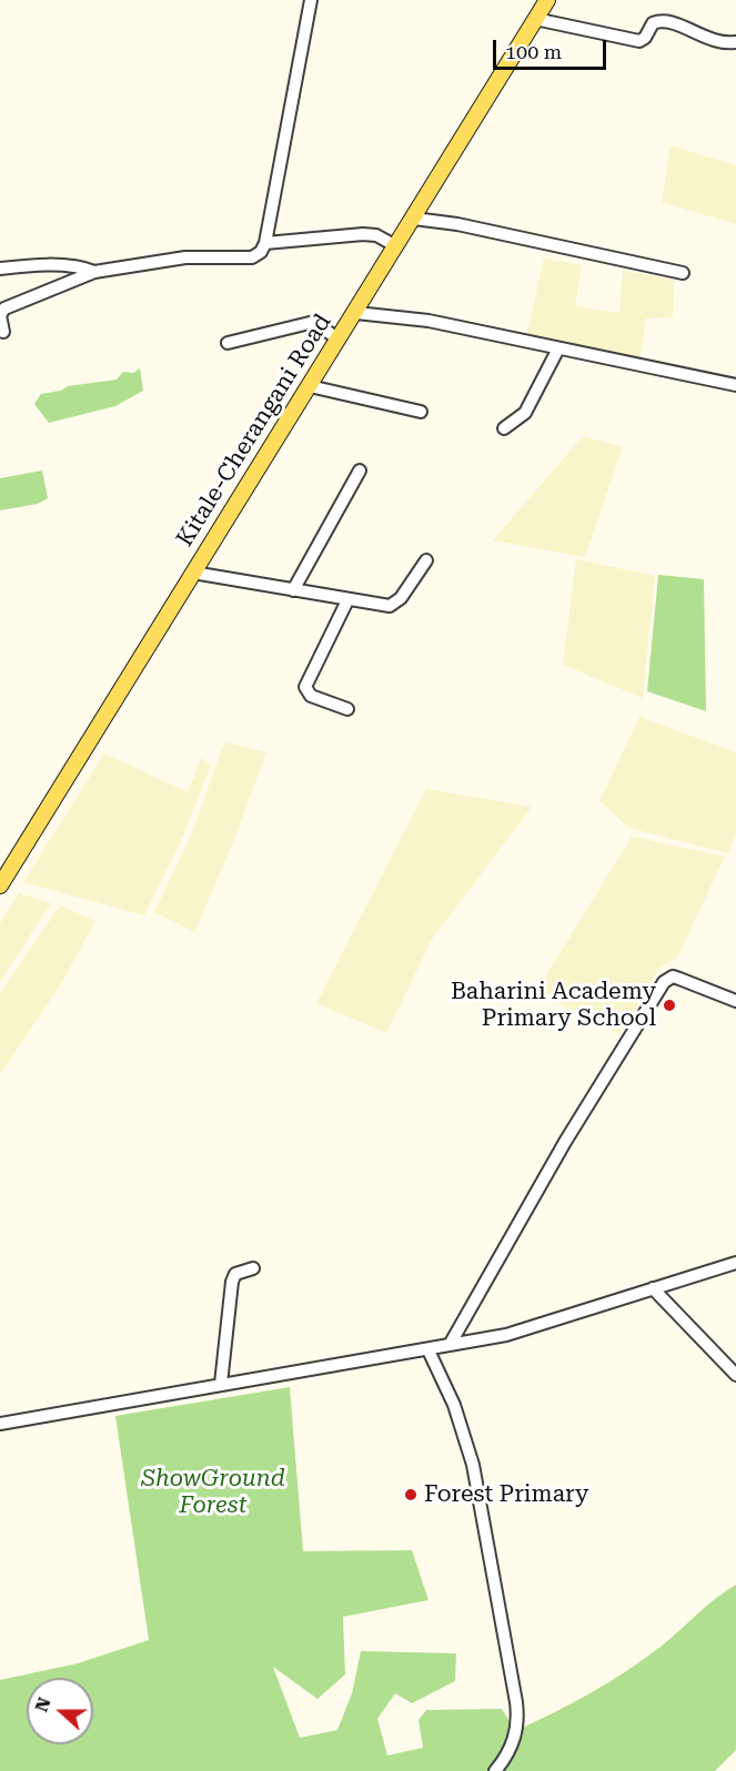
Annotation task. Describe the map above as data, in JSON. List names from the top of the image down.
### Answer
{
  "streets": {
    "main road": ["Kitale-Cherangani Road"]
  },
  "parks": ["ShowGround Forest"],
  "places": ["Baharini Academy Primary School", "Forest Primary"],
  "scale_bar": "100 m",
  "north": "left"
}
